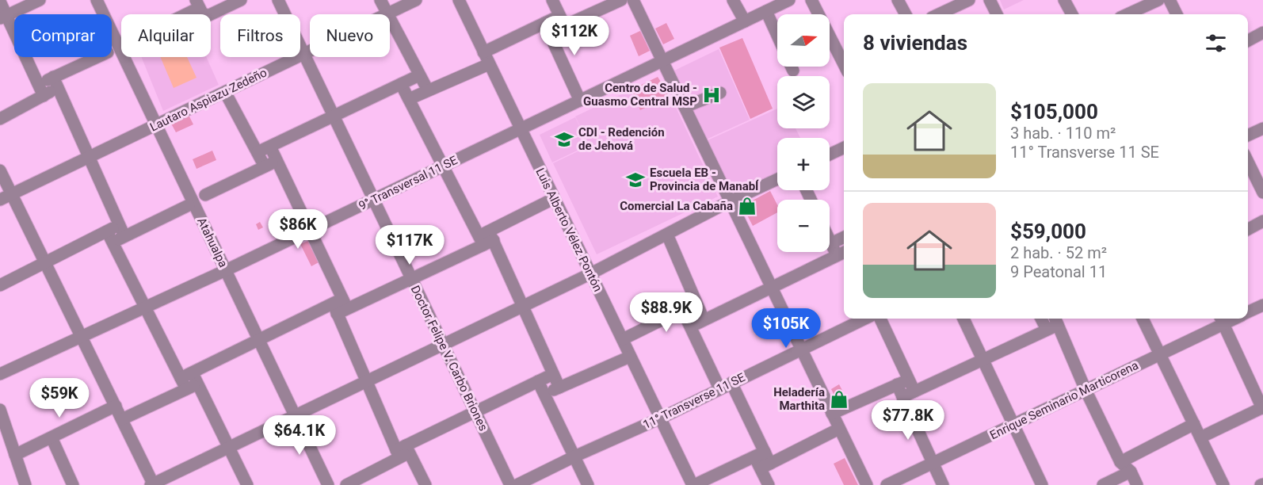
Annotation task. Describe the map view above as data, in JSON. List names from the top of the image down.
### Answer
{
  "streets": {
    "street": [
      "Lautaro Aspiazu Zedeño",
      "9° Transversal 11 SE",
      "Luis Alberto Vélez Pontón",
      "Atahualpa",
      "Doctor Felipe V. Carbo Briones",
      "Enrique Seminario Marticorena",
      "11° Transverse 11 SE"
    ]
  },
  "crossings": [
    ["Lautaro Aspiazu Zedeño", "Atahualpa"],
    ["Lautaro Aspiazu Zedeño", "Doctor Felipe V. Carbo Briones"],
    ["9° Transversal 11 SE", "Luis Alberto Vélez Pontón"],
    ["9° Transversal 11 SE", "Atahualpa"],
    ["9° Transversal 11 SE", "Doctor Felipe V. Carbo Briones"],
    ["Luis Alberto Vélez Pontón", "11° Transverse 11 SE"]
  ],
  "places": {
    "hospital": ["Centro de Salud - Guasmo Central MSP"],
    "school or university": ["CDI - Redención de Jehová", "Escuela EB - Provincia de ManabÍ"],
    "shop": ["Comercial La Cabaña", "Heladería Marthita"]
  },
  "north": "right",
  "page": {
    "map_buttons": ["+", "−"],
    "chip": [
      "Comprar",
      "Alquilar",
      "Filtros",
      "Nuevo"
    ],
    "heading": "8 viviendas",
    "price": [
      "$112K",
      "$86K",
      "$117K",
      "$88.9K",
      "$105K",
      "$59K",
      "$77.8K",
      "$64.1K"
    ],
    "list": [
      {
        "name": "$105,000",
        "note": "3 hab. · 110 m² · 11° Transverse 11 SE"
      },
      {
        "name": "$59,000",
        "note": "2 hab. · 52 m² · 9 Peatonal 11"
      }
    ]
  }
}
